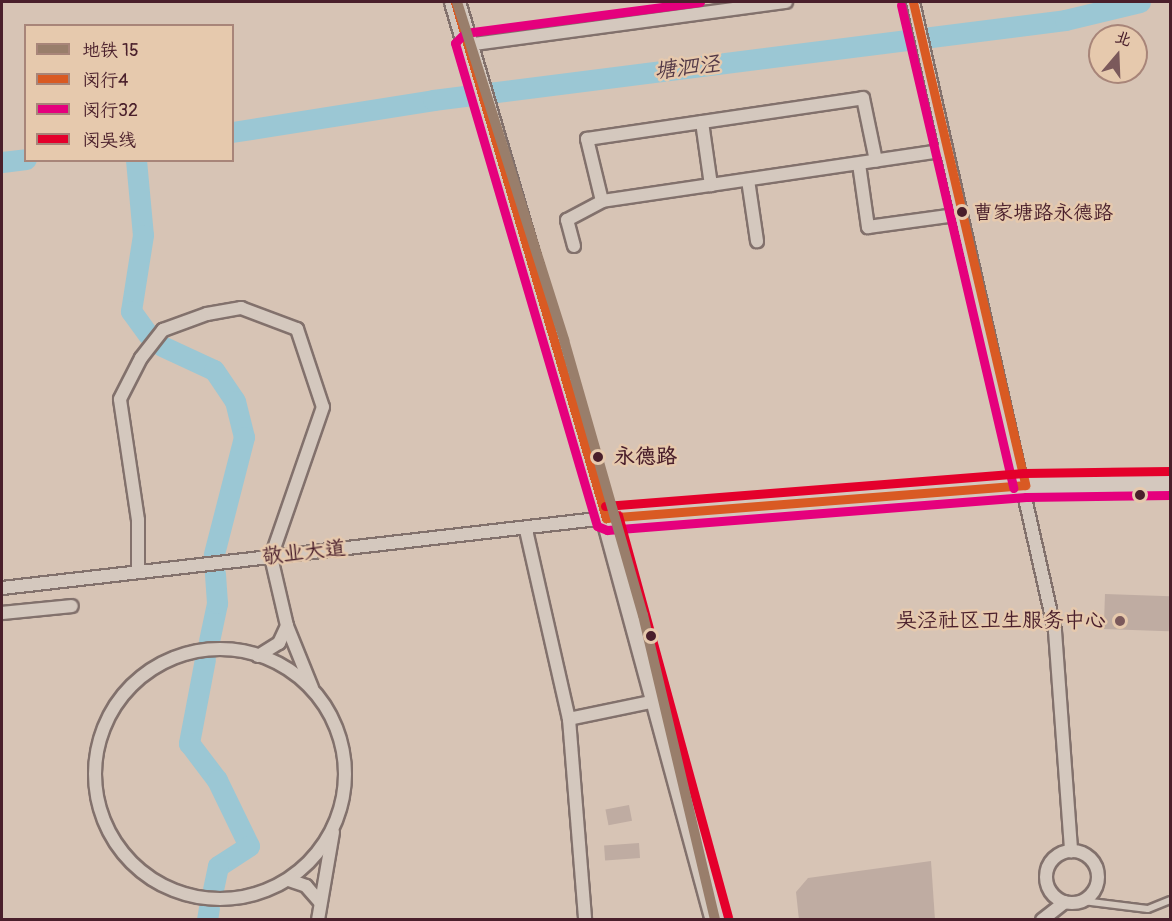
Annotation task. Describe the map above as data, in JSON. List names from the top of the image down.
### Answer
{
  "streets": {
    "street": ["敬业大道"]
  },
  "water": ["塘泗泾"],
  "places": ["曹家塘路永德路", "永德路", "吴泾社区卫生服务中心"],
  "lines": [
    "metro line 15",
    "transit line 闵行4",
    "transit line 闵行32",
    "transit line 闵吴线"
  ],
  "legend": [
    "地铁 15",
    "闵行4",
    "闵行32",
    "闵吴线"
  ],
  "north": "top"
}
